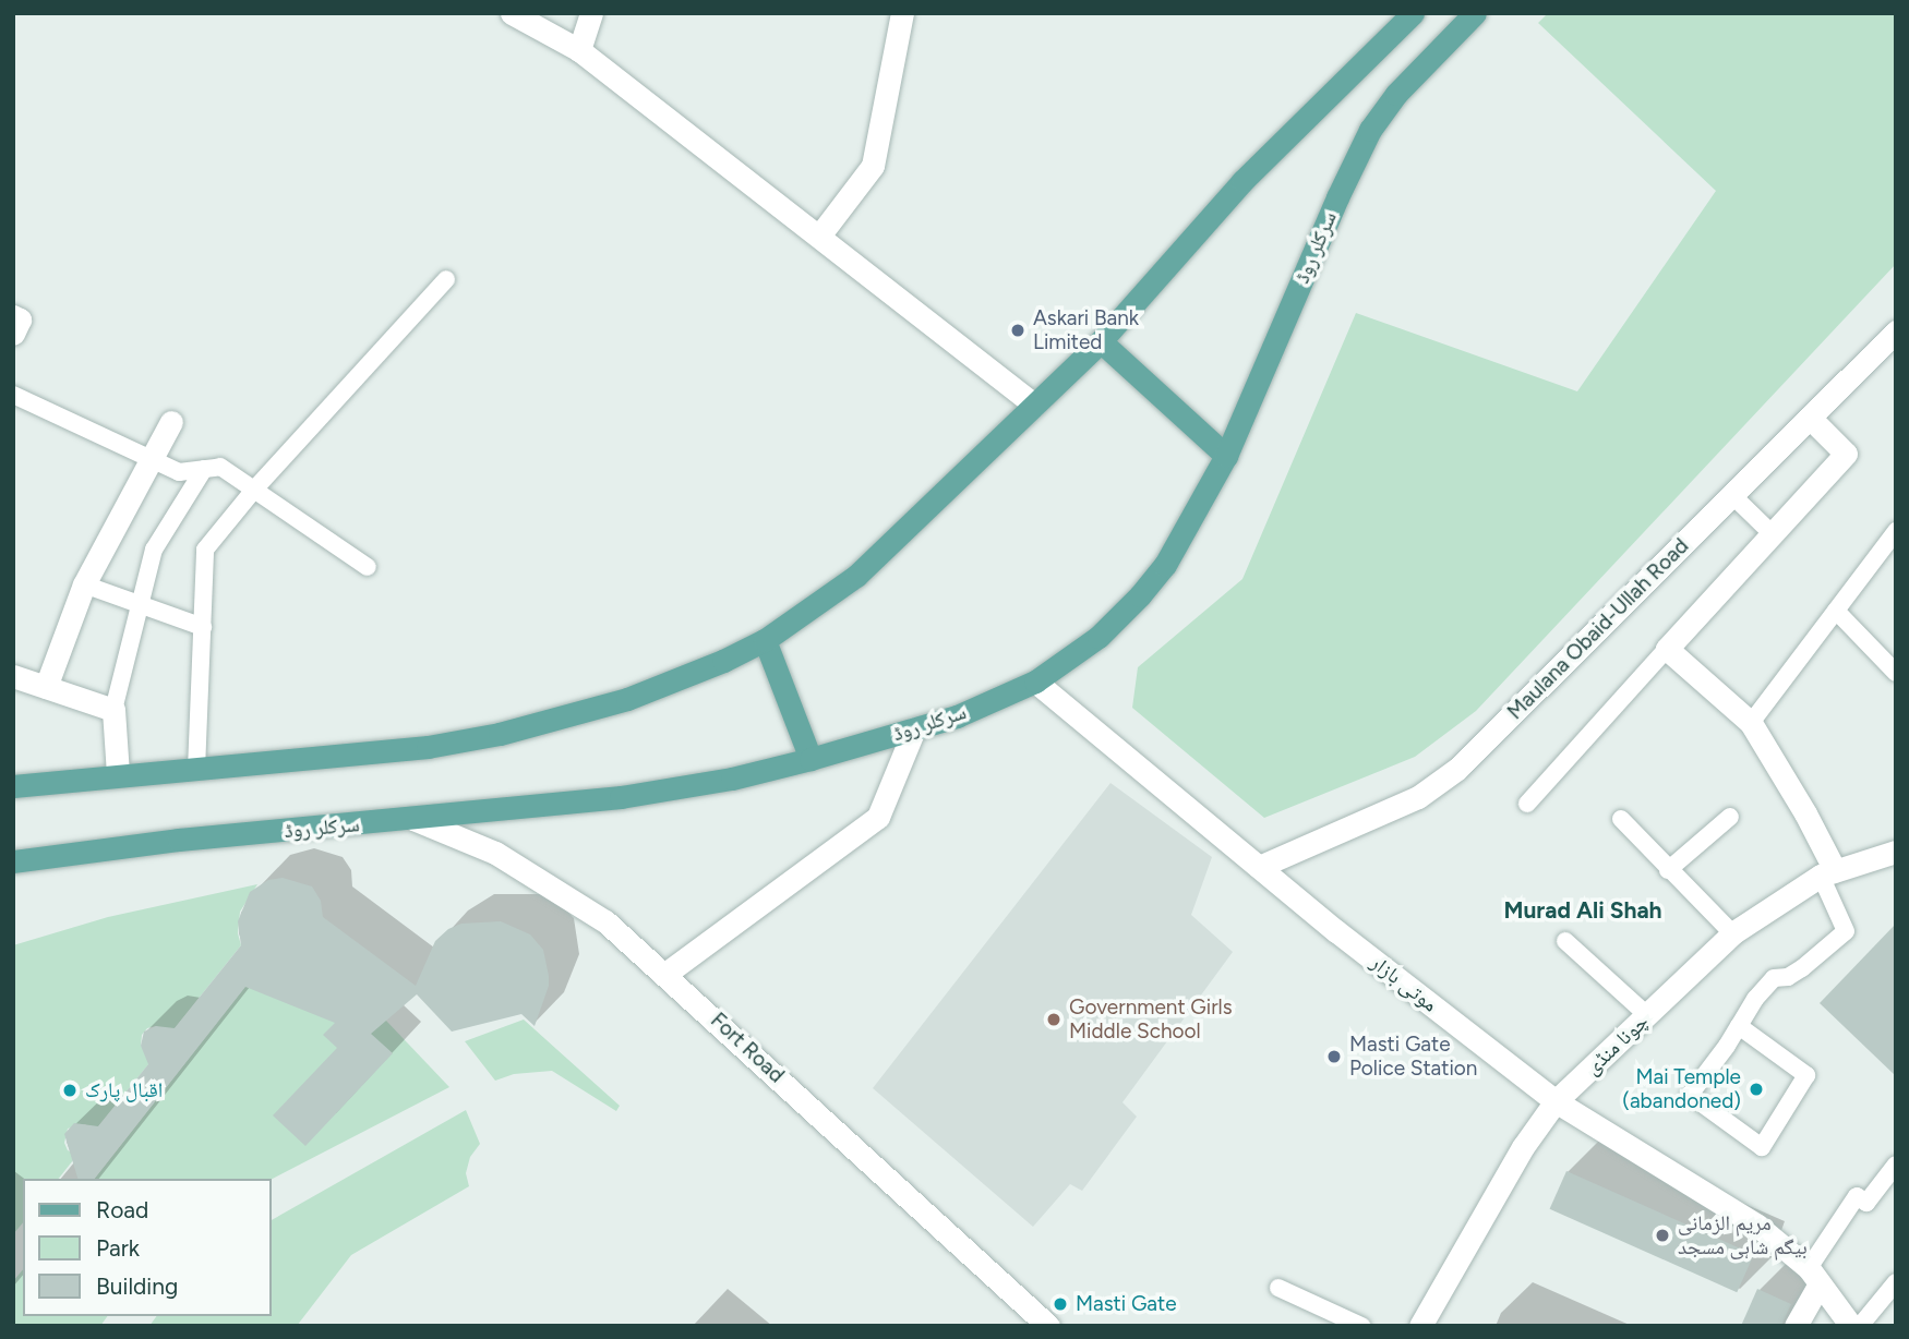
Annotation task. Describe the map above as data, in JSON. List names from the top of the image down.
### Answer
{
  "streets": {
    "main road": ["سرکلر روڈ"],
    "street": [
      "Maulana Obaid-Ullah Road",
      "موتی بازار",
      "چونا منڈی",
      "Fort Road"
    ]
  },
  "crossings": [
    ["سرکلر روڈ", "موتی بازار"],
    ["سرکلر روڈ", "Fort Road"],
    ["Maulana Obaid-Ullah Road", "موتی بازار"],
    ["موتی بازار", "چونا منڈی"]
  ],
  "districts": ["Murad Ali Shah"],
  "places": [
    "Askari Bank Limited",
    "Government Girls Middle School",
    "Masti Gate Police Station",
    "Mai Temple (abandoned)",
    "اقبال پارک",
    "مریم الزمانی بیگم شاہی مسجد",
    "Masti Gate"
  ],
  "legend": ["Road", "Park", "Building"]
}
